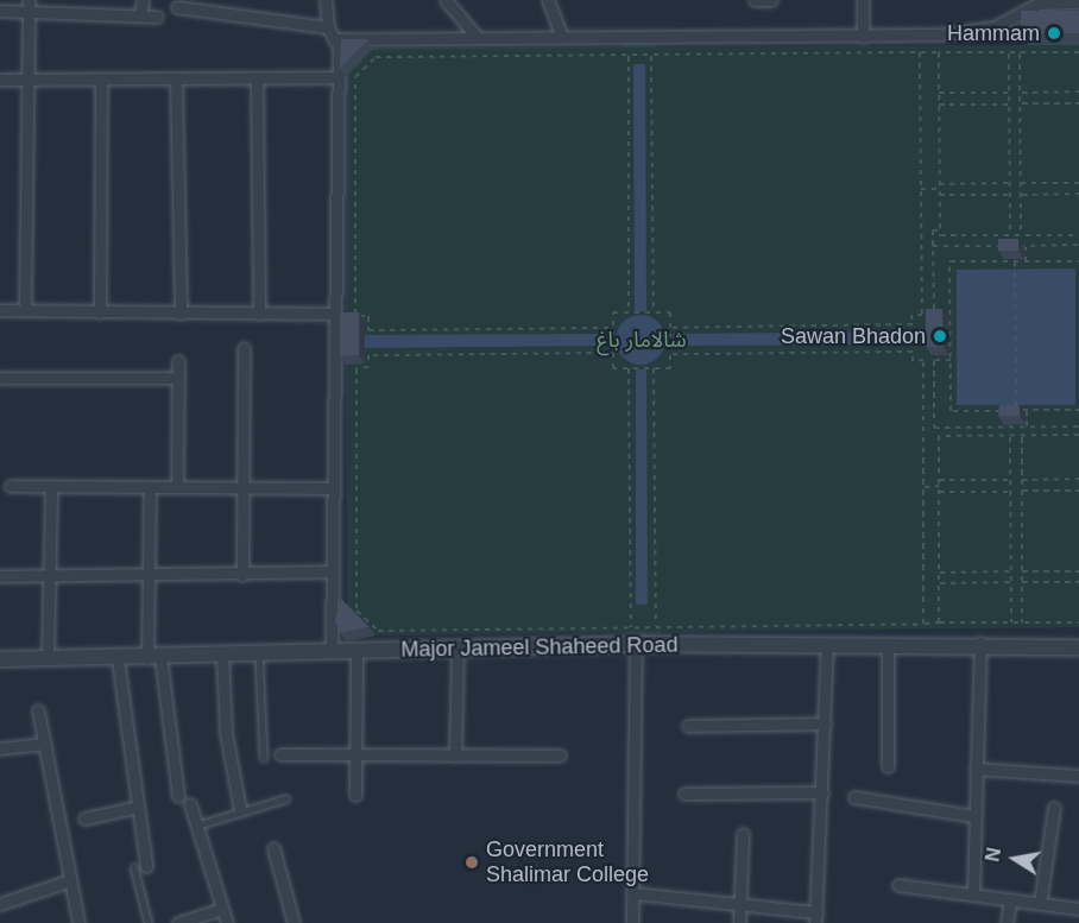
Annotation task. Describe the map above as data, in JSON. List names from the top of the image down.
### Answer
{
  "streets": {
    "street": ["Major Jameel Shaheed Road"]
  },
  "parks": ["شالامار باغ"],
  "places": ["Hammam", "Sawan Bhadon", "Government Shalimar College"],
  "north": "left"
}
